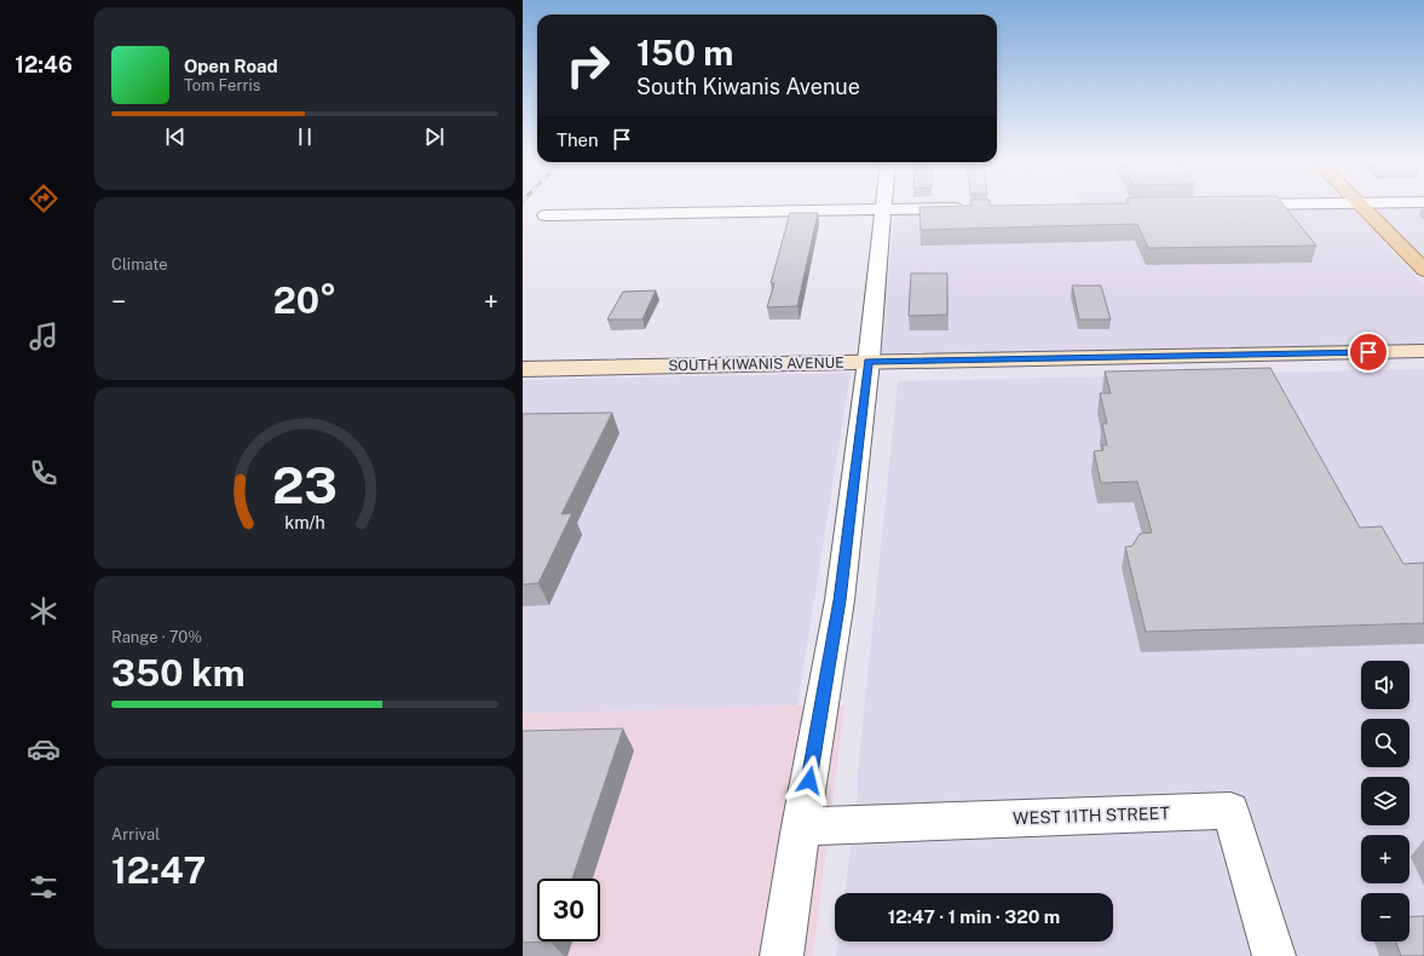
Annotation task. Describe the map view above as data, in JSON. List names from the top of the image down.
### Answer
{
  "streets": {
    "main road": ["SOUTH KIWANIS AVENUE"],
    "street": ["WEST 11TH STREET"]
  },
  "page": {
    "tabs": "12:46",
    "turn": ["150 m", "South Kiwanis Avenue"],
    "song": ["Open Road", "Tom Ferris"],
    "then": "Then",
    "tile": [
      "Climate",
      ["Range · 70%", "350 km"],
      ["Arrival", "12:47"]
    ],
    "heat": ["−", "20°", "+"],
    "map_buttons": ["+", "−"],
    "limit": "30",
    "trip": "12:47 · 1 min · 320 m",
    "gauge": ["23", "km/h"]
  }
}
